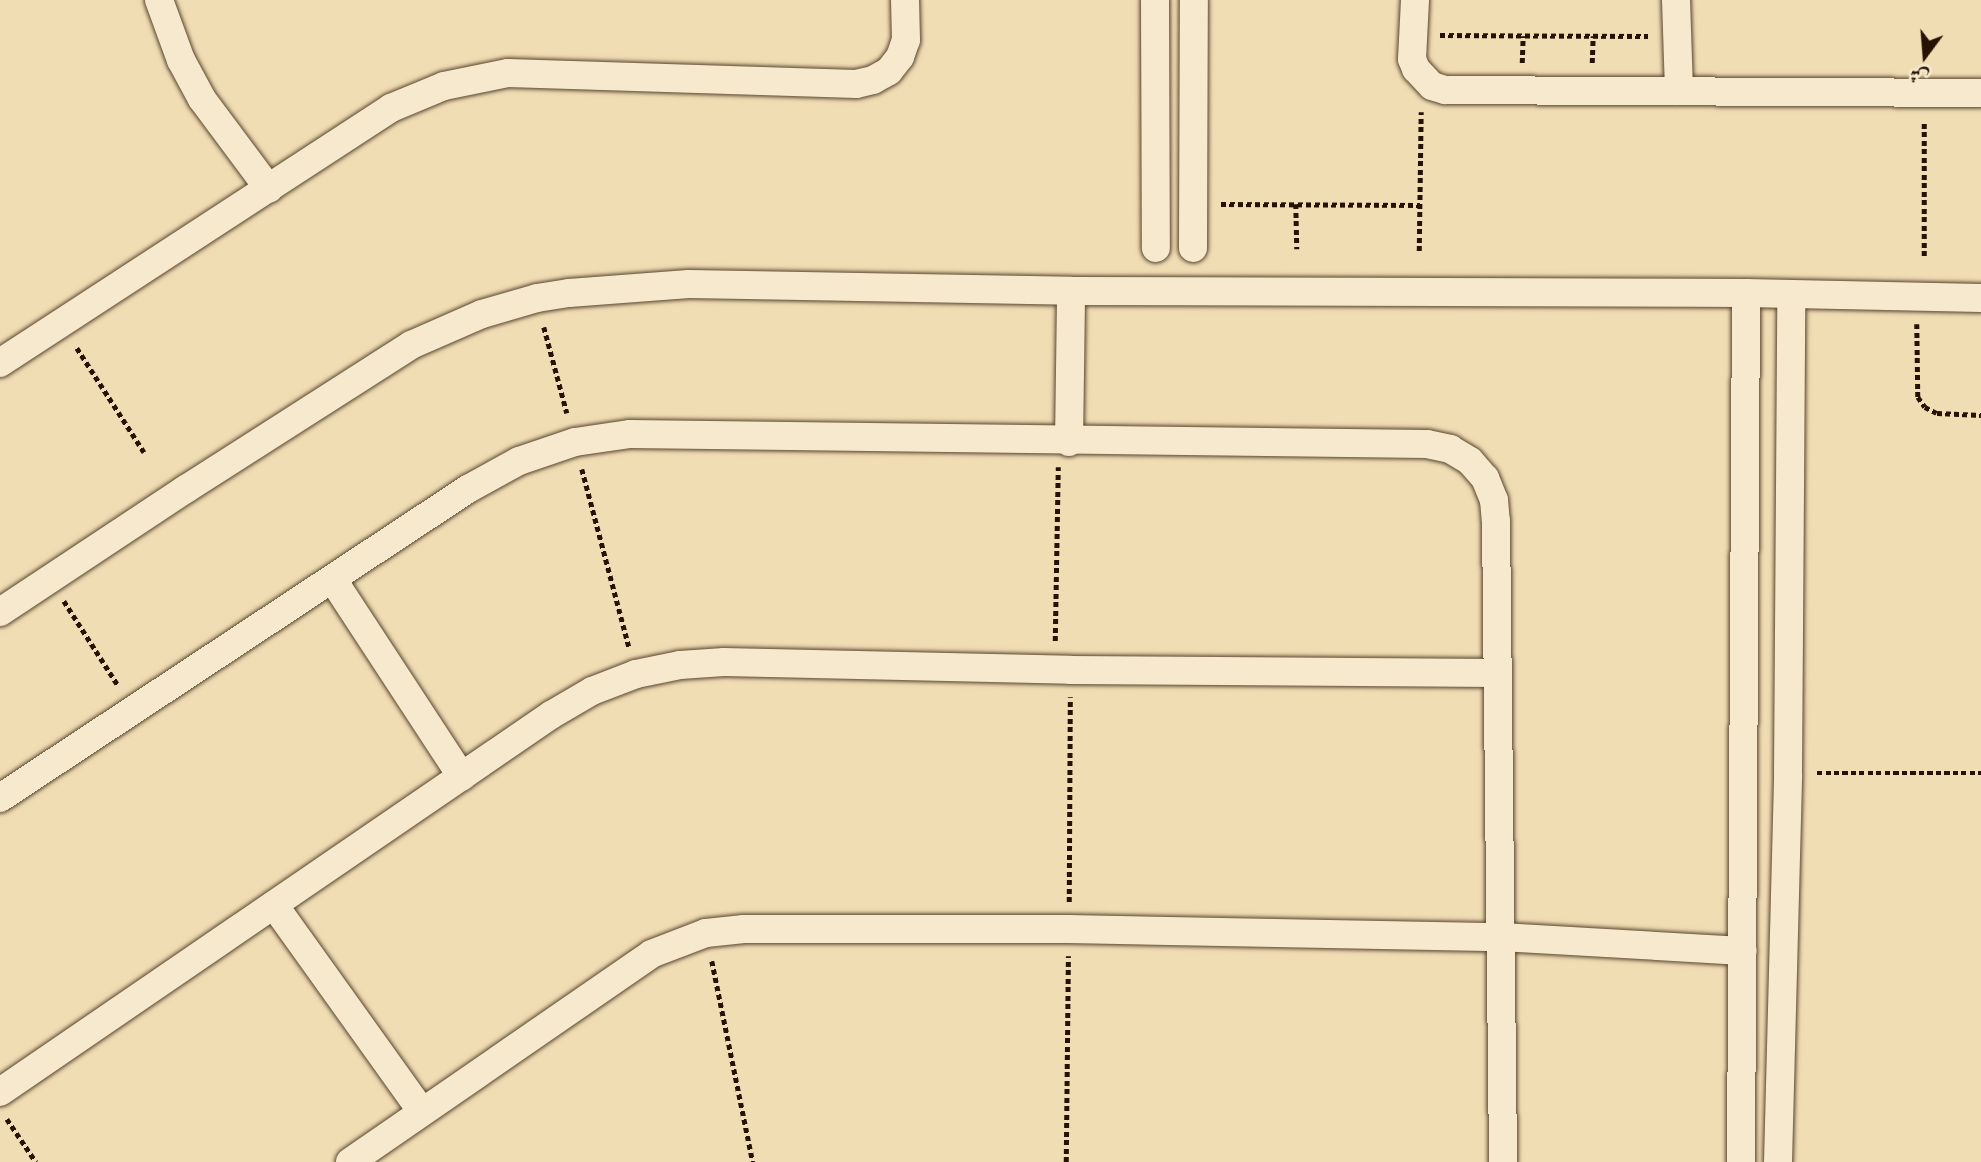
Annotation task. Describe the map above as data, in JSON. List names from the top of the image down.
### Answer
{
  "north": "bottom"
}
